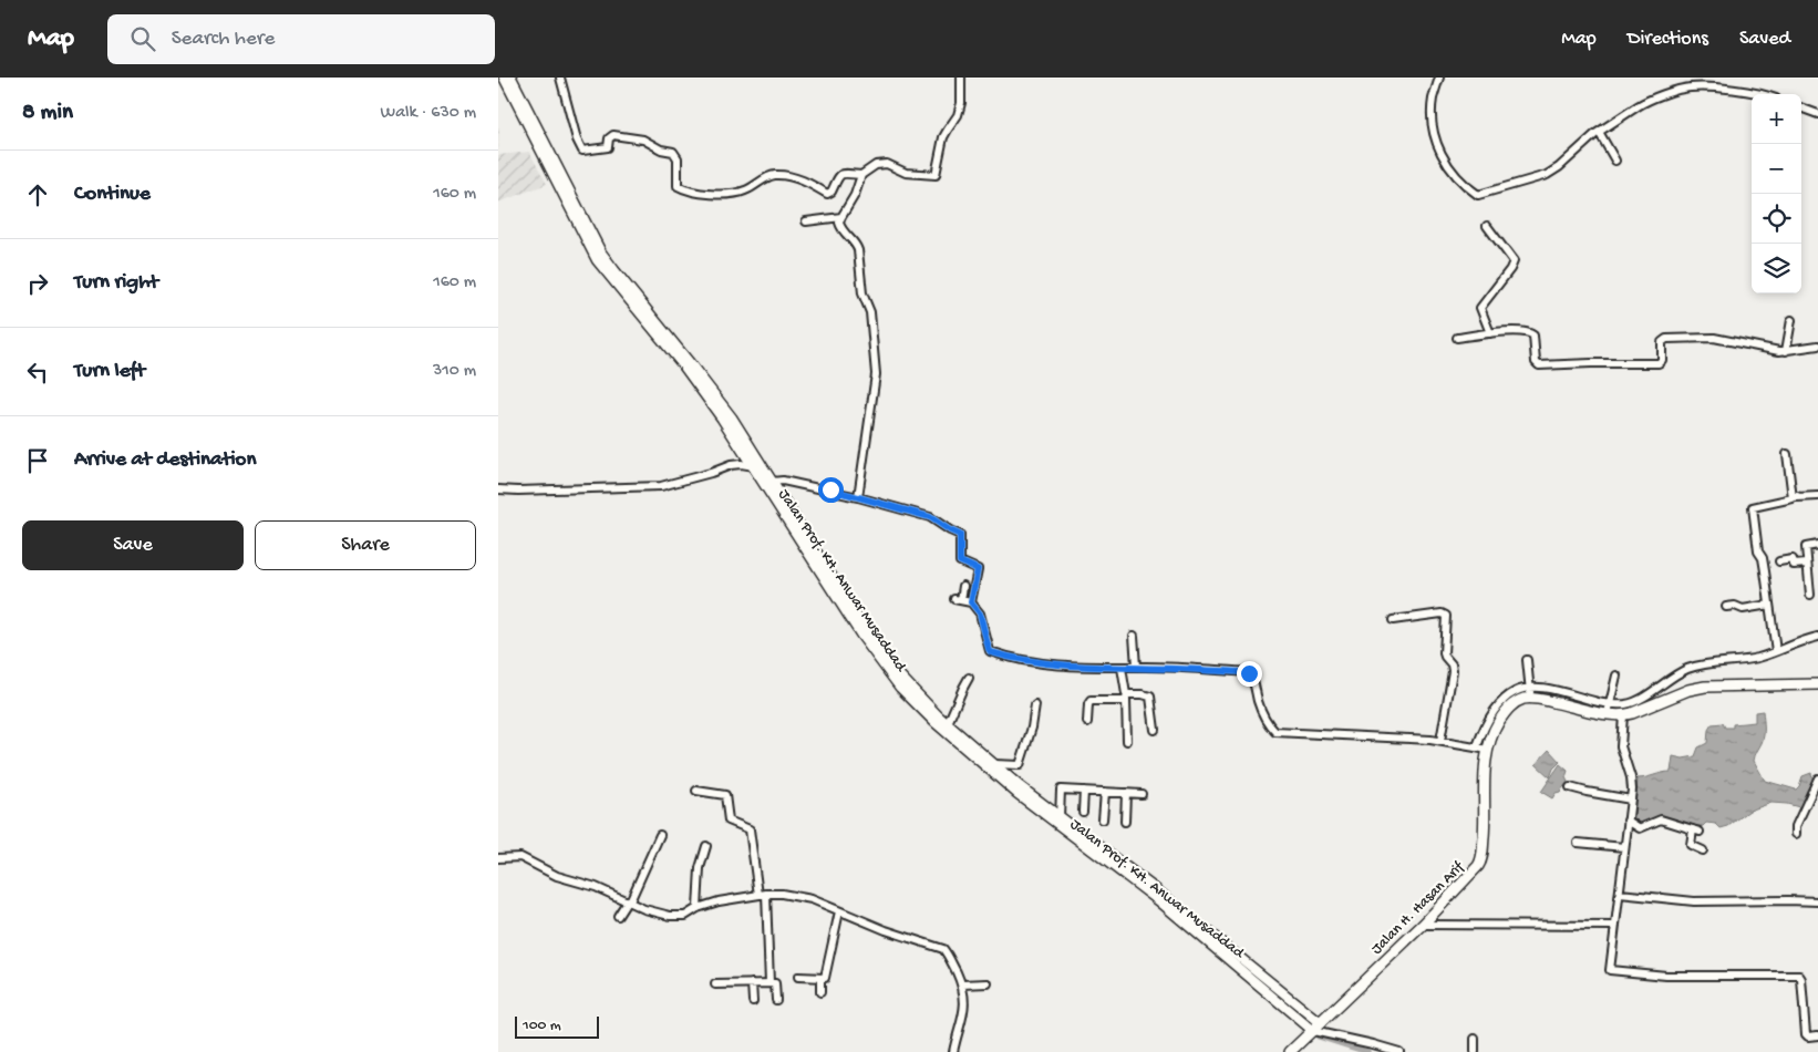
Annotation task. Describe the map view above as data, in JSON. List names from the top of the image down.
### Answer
{
  "streets": {
    "main road": ["Jalan H. Hasan Arif"],
    "street": ["Jalan Prof. KH. Anwar Musaddad"]
  },
  "crossings": [
    ["Jalan Prof. KH. Anwar Musaddad", "Jalan H. Hasan Arif"]
  ],
  "scale_bar": "100 m",
  "page": {
    "header": "Map",
    "search": "Search here",
    "nav": ["Map", "Directions", "Saved"],
    "heading": ["8 min", "Walk · 630 m"],
    "map_buttons": ["+", "−"],
    "list": [
      ["Continue", "160 m"],
      ["Turn right", "160 m"],
      ["Turn left", "310 m"],
      "Arrive at destination"
    ],
    "buttons": ["Save", "Share"],
    "scale": "100 m"
  }
}
